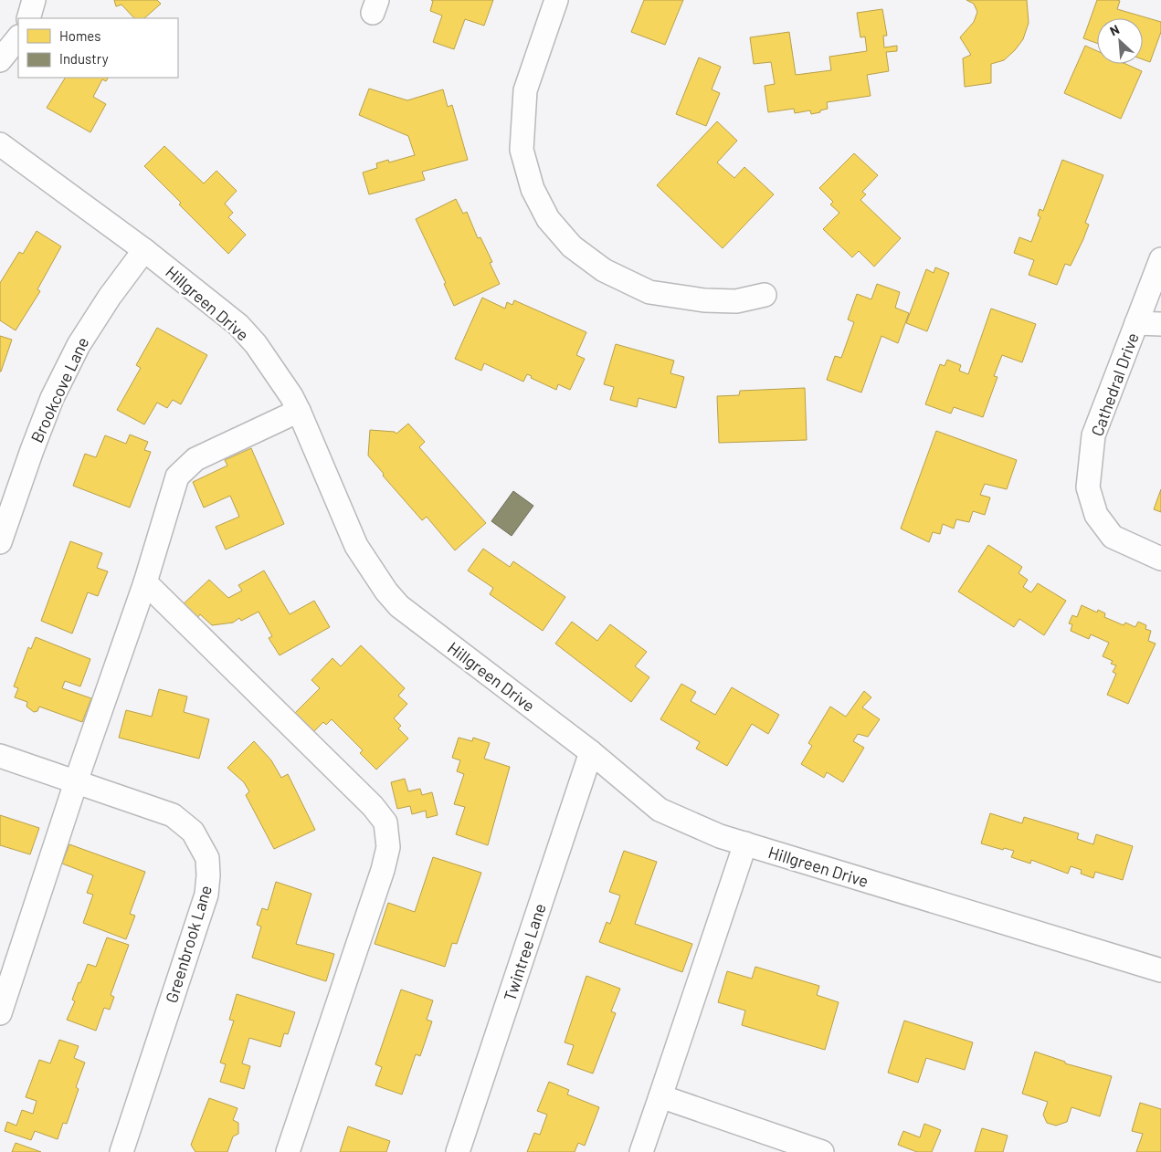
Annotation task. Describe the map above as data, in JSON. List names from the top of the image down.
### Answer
{
  "streets": {
    "street": [
      "Hillgreen Drive",
      "Cathedral Drive",
      "Brookcove Lane",
      "Greenbrook Lane",
      "Twintree Lane"
    ]
  },
  "crossings": [
    ["Hillgreen Drive", "Brookcove Lane"],
    ["Hillgreen Drive", "Twintree Lane"]
  ],
  "legend": ["Homes", "Industry"],
  "north": "top left"
}
